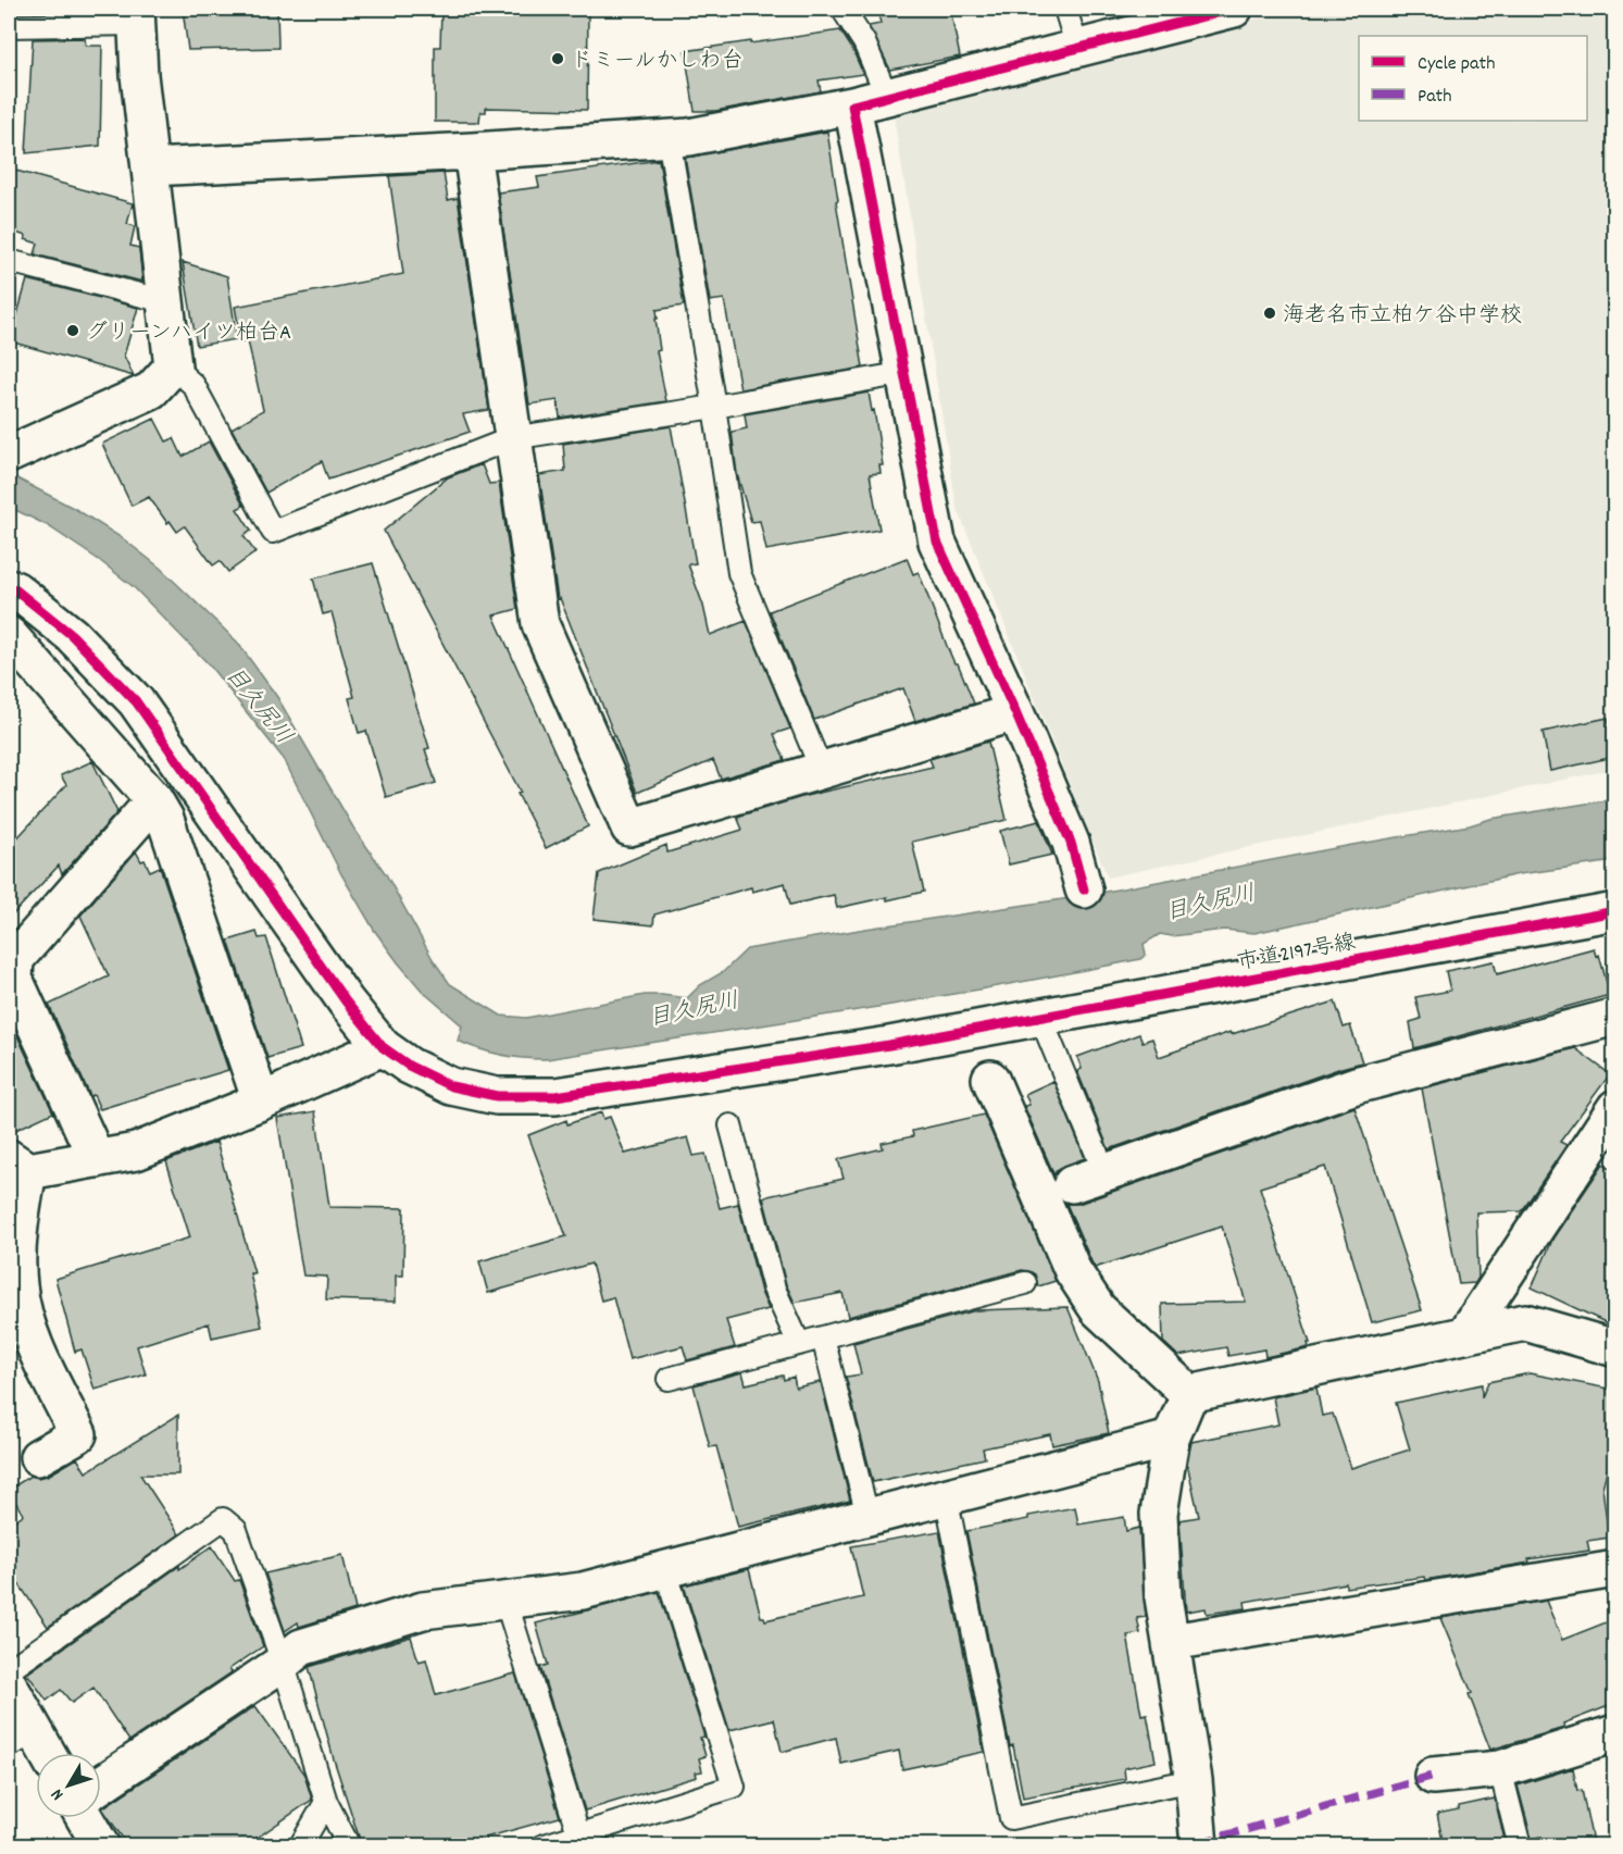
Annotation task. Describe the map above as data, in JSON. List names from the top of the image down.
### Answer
{
  "streets": {
    "street": ["市道2197号線"]
  },
  "water": ["目久尻川"],
  "places": ["ドミールかしわ台", "海老名市立柏ケ谷中学校", "グリーンハイツ柏台A"],
  "legend": ["Cycle path", "Path"],
  "north": "bottom left"
}
